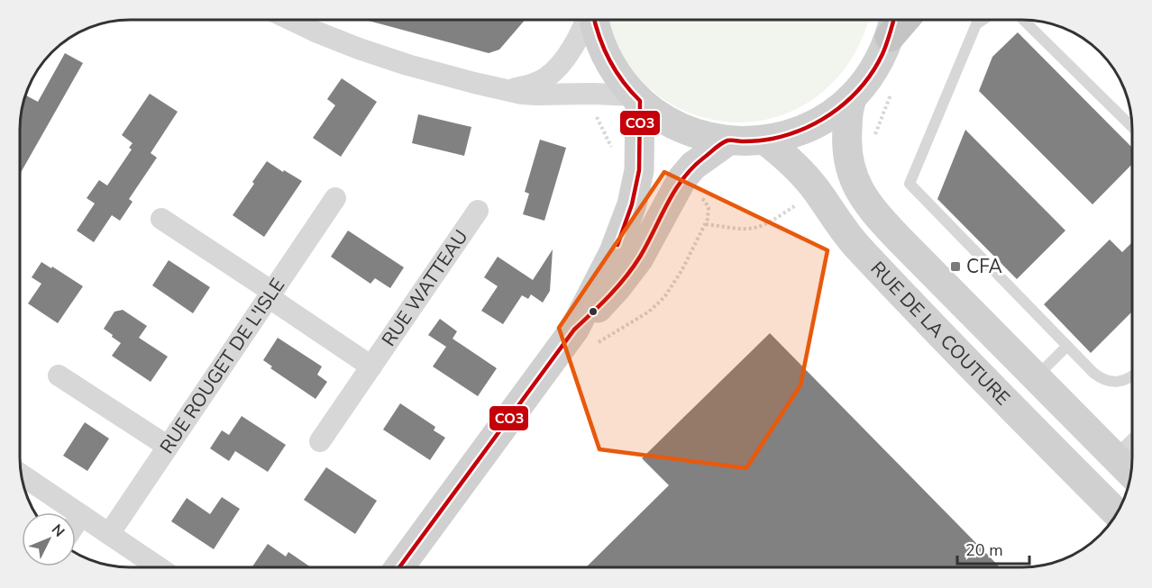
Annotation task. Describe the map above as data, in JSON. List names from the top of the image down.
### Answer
{
  "streets": {
    "main road": ["RUE DE LA COUTURE"],
    "street": ["RUE WATTEAU", "RUE ROUGET DE L'ISLE"]
  },
  "crossings": [
    ["RUE WATTEAU", "RUE ROUGET DE L'ISLE"]
  ],
  "places": {
    "transit": ["CFA"]
  },
  "lines": ["transit line CO3"],
  "scale_bar": "20 m",
  "north": "top right"
}
